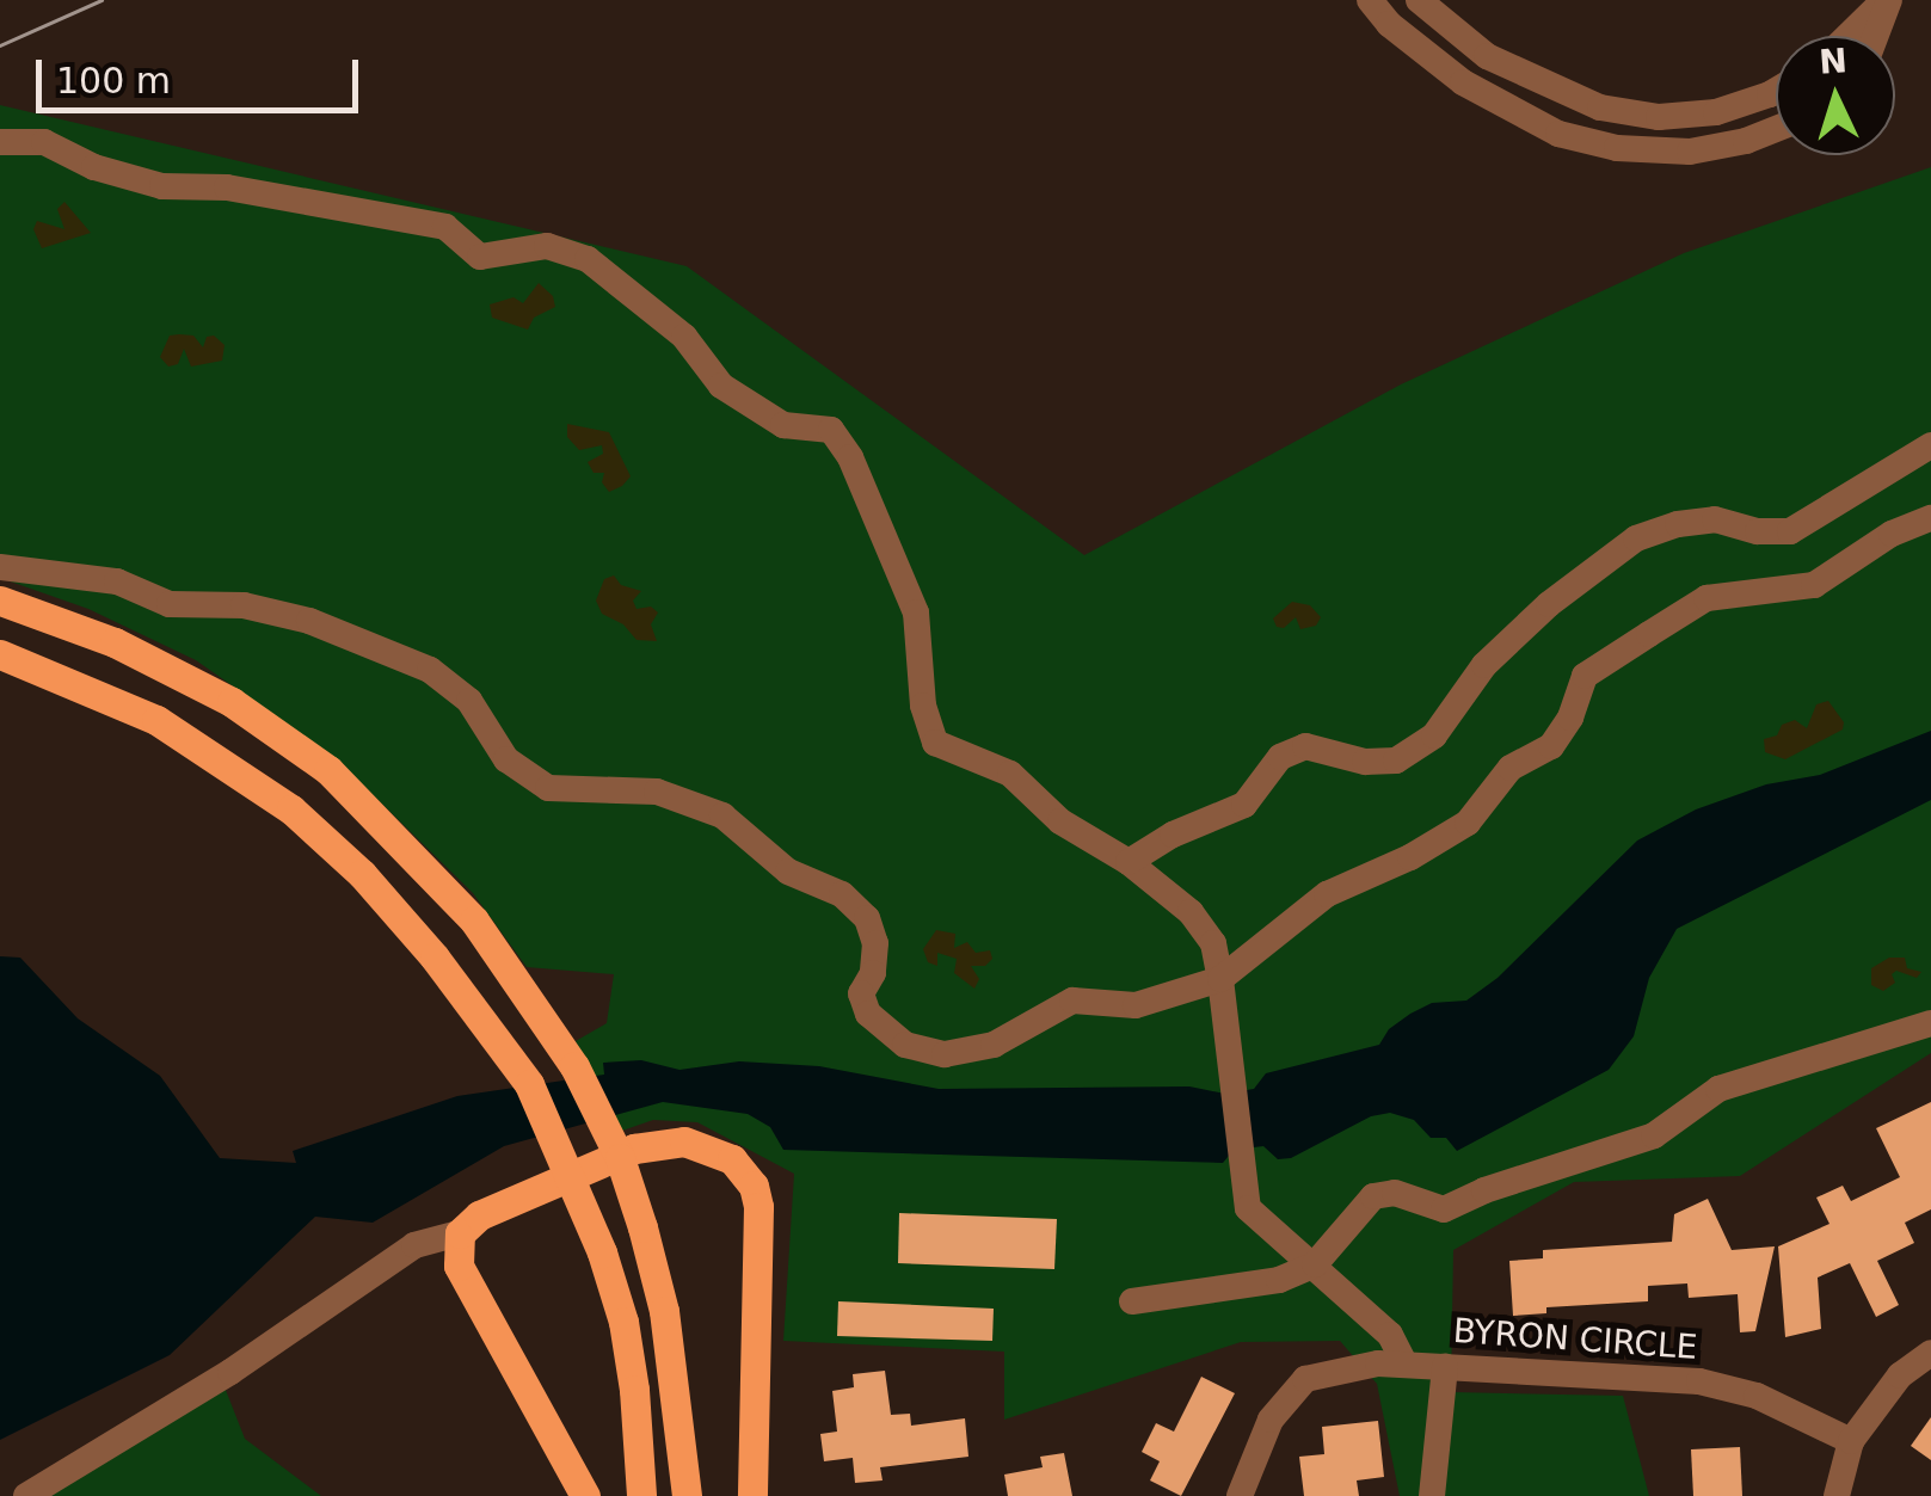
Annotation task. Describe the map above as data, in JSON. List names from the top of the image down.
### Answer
{
  "streets": {
    "street": ["BYRON CIRCLE"]
  },
  "scale_bar": "100 m",
  "north": "top"
}
